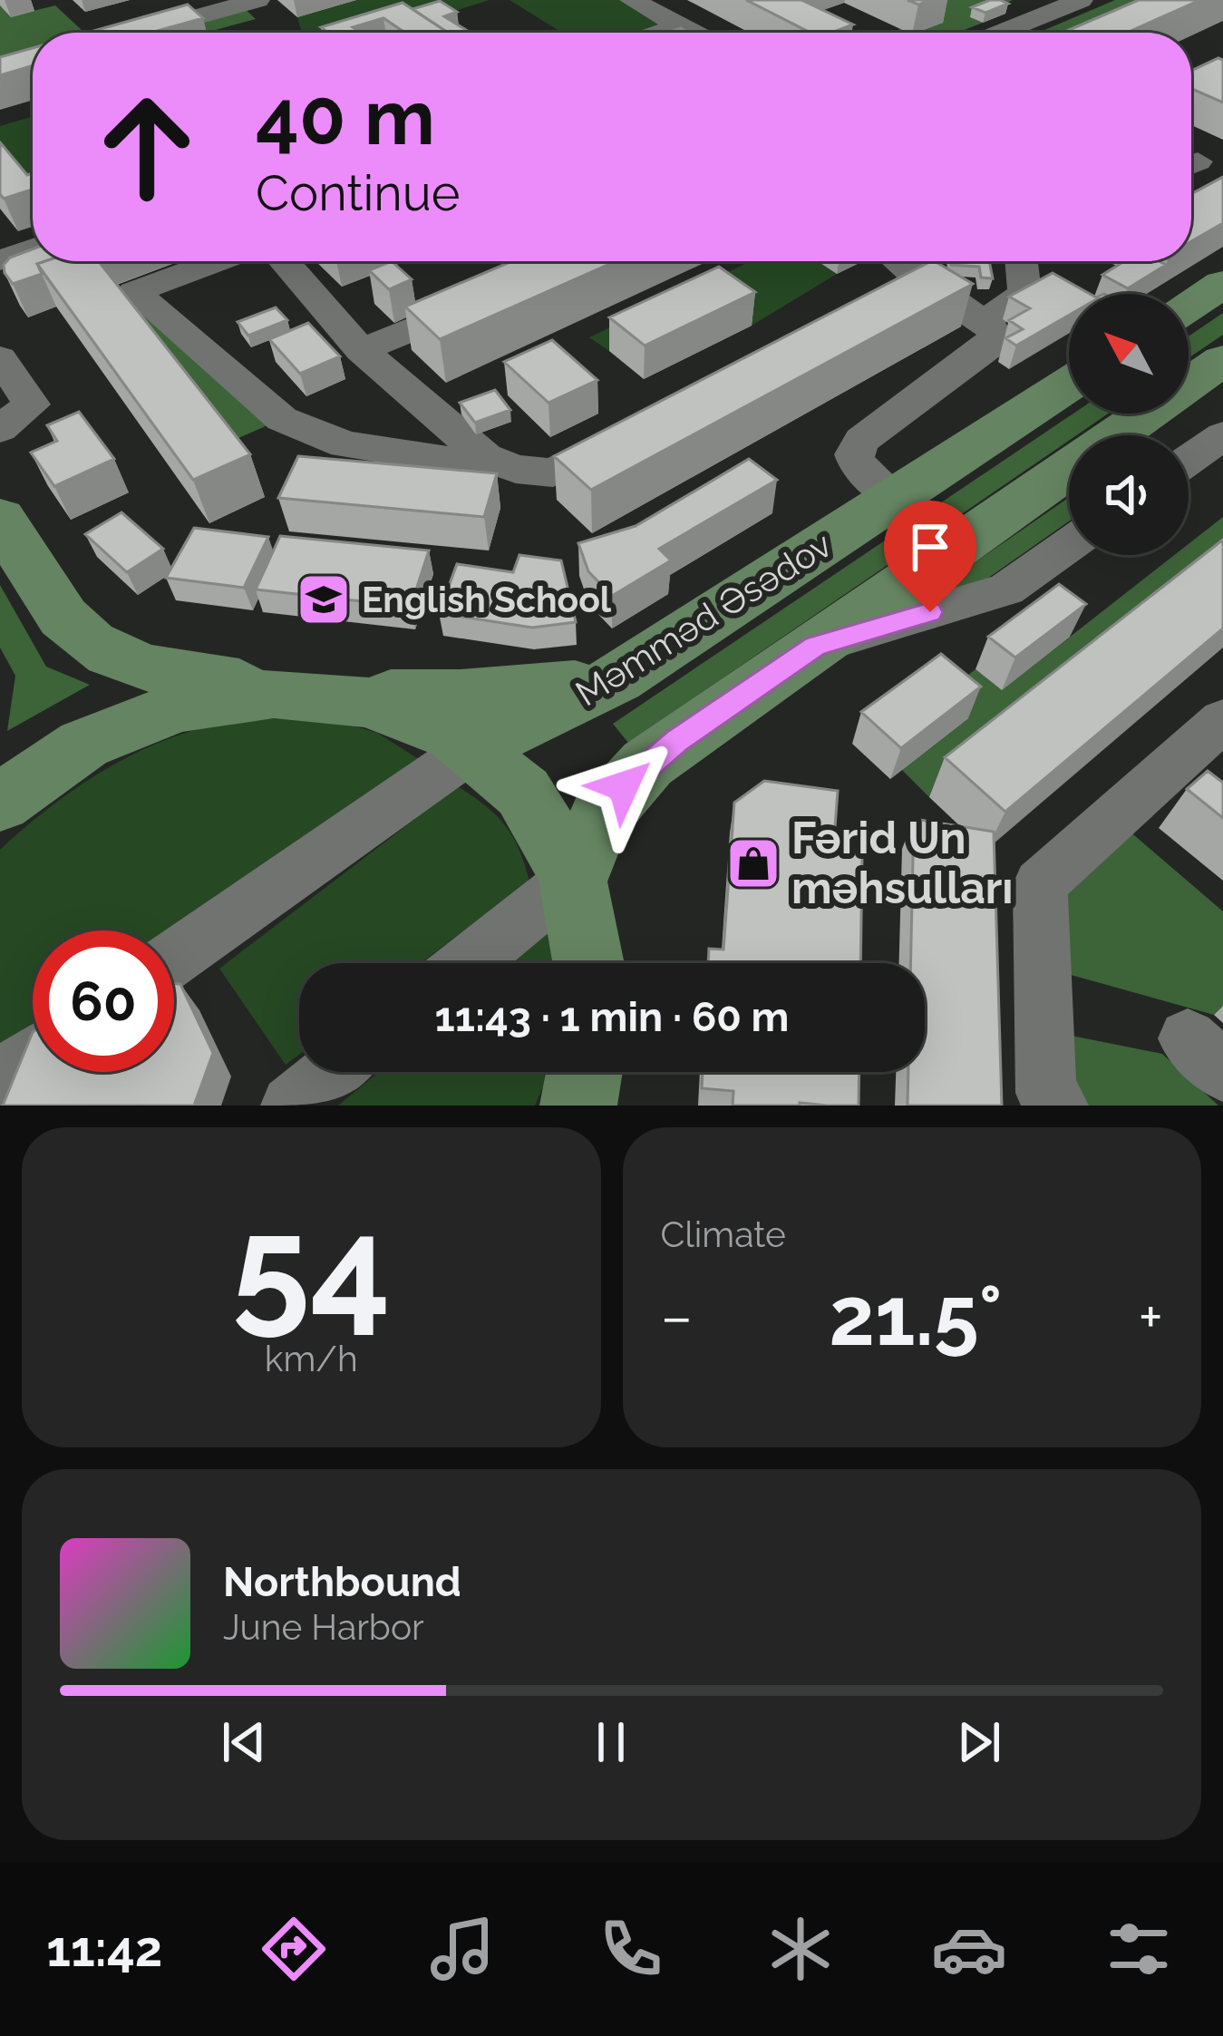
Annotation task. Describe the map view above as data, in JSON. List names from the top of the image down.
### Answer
{
  "streets": {
    "main road": ["Məmməd Əsədov"]
  },
  "places": {
    "school or university": ["English School"],
    "shop": ["Fərid Un məhsulları"]
  },
  "north": "top left",
  "page": {
    "turn": ["40 m", "Continue"],
    "limit": "60",
    "trip": "11:43 · 1 min · 60 m",
    "tile": [
      ["54", "km/h"],
      "Climate"
    ],
    "heat": ["−", "21.5°", "+"],
    "song": ["Northbound", "June Harbor"],
    "tabs": "11:42"
  }
}
